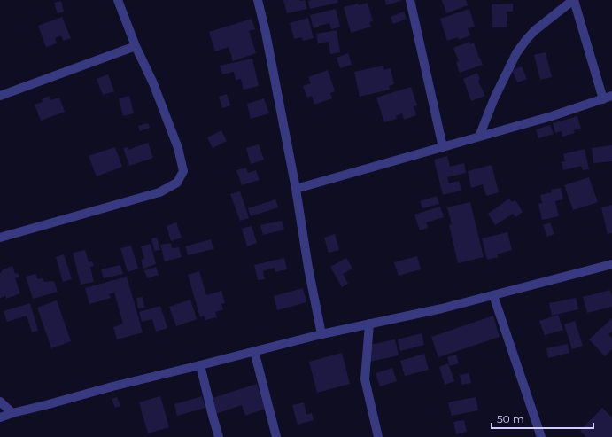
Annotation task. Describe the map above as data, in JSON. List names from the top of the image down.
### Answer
{
  "scale_bar": "50 m"
}
